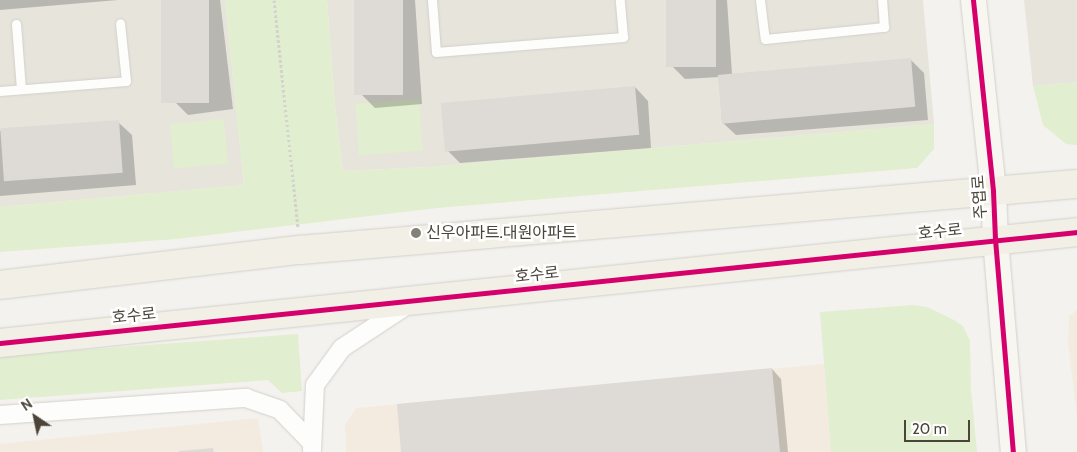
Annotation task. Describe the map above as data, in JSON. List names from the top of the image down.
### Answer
{
  "streets": {
    "main road": ["호수로"],
    "street": ["주엽로"]
  },
  "crossings": [
    ["주엽로", "호수로"]
  ],
  "places": ["신우아파트.대원아파트"],
  "scale_bar": "20 m",
  "north": "top left"
}
